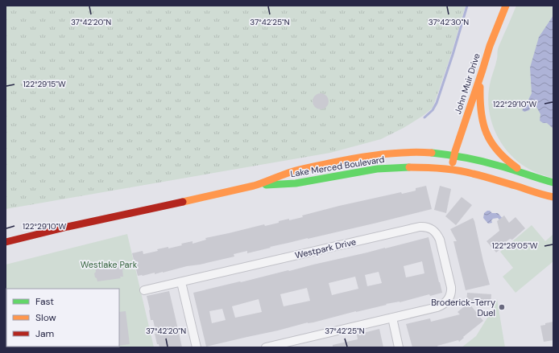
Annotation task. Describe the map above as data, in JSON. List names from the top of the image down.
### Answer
{
  "streets": {
    "main road": ["John Muir Drive", "Lake Merced Boulevard"],
    "street": ["Westpark Drive"]
  },
  "crossings": [
    ["John Muir Drive", "Lake Merced Boulevard"]
  ],
  "parks": ["Westlake Park"],
  "places": ["Broderick-Terry Duel"],
  "legend": ["Fast", "Slow", "Jam"],
  "coordinates": [
    "37°42'20\"N",
    "37°42'25\"N",
    "37°42'30\"N",
    "122°29'15\"W",
    "122°29'10\"W",
    "122°29'05\"W"
  ]
}
